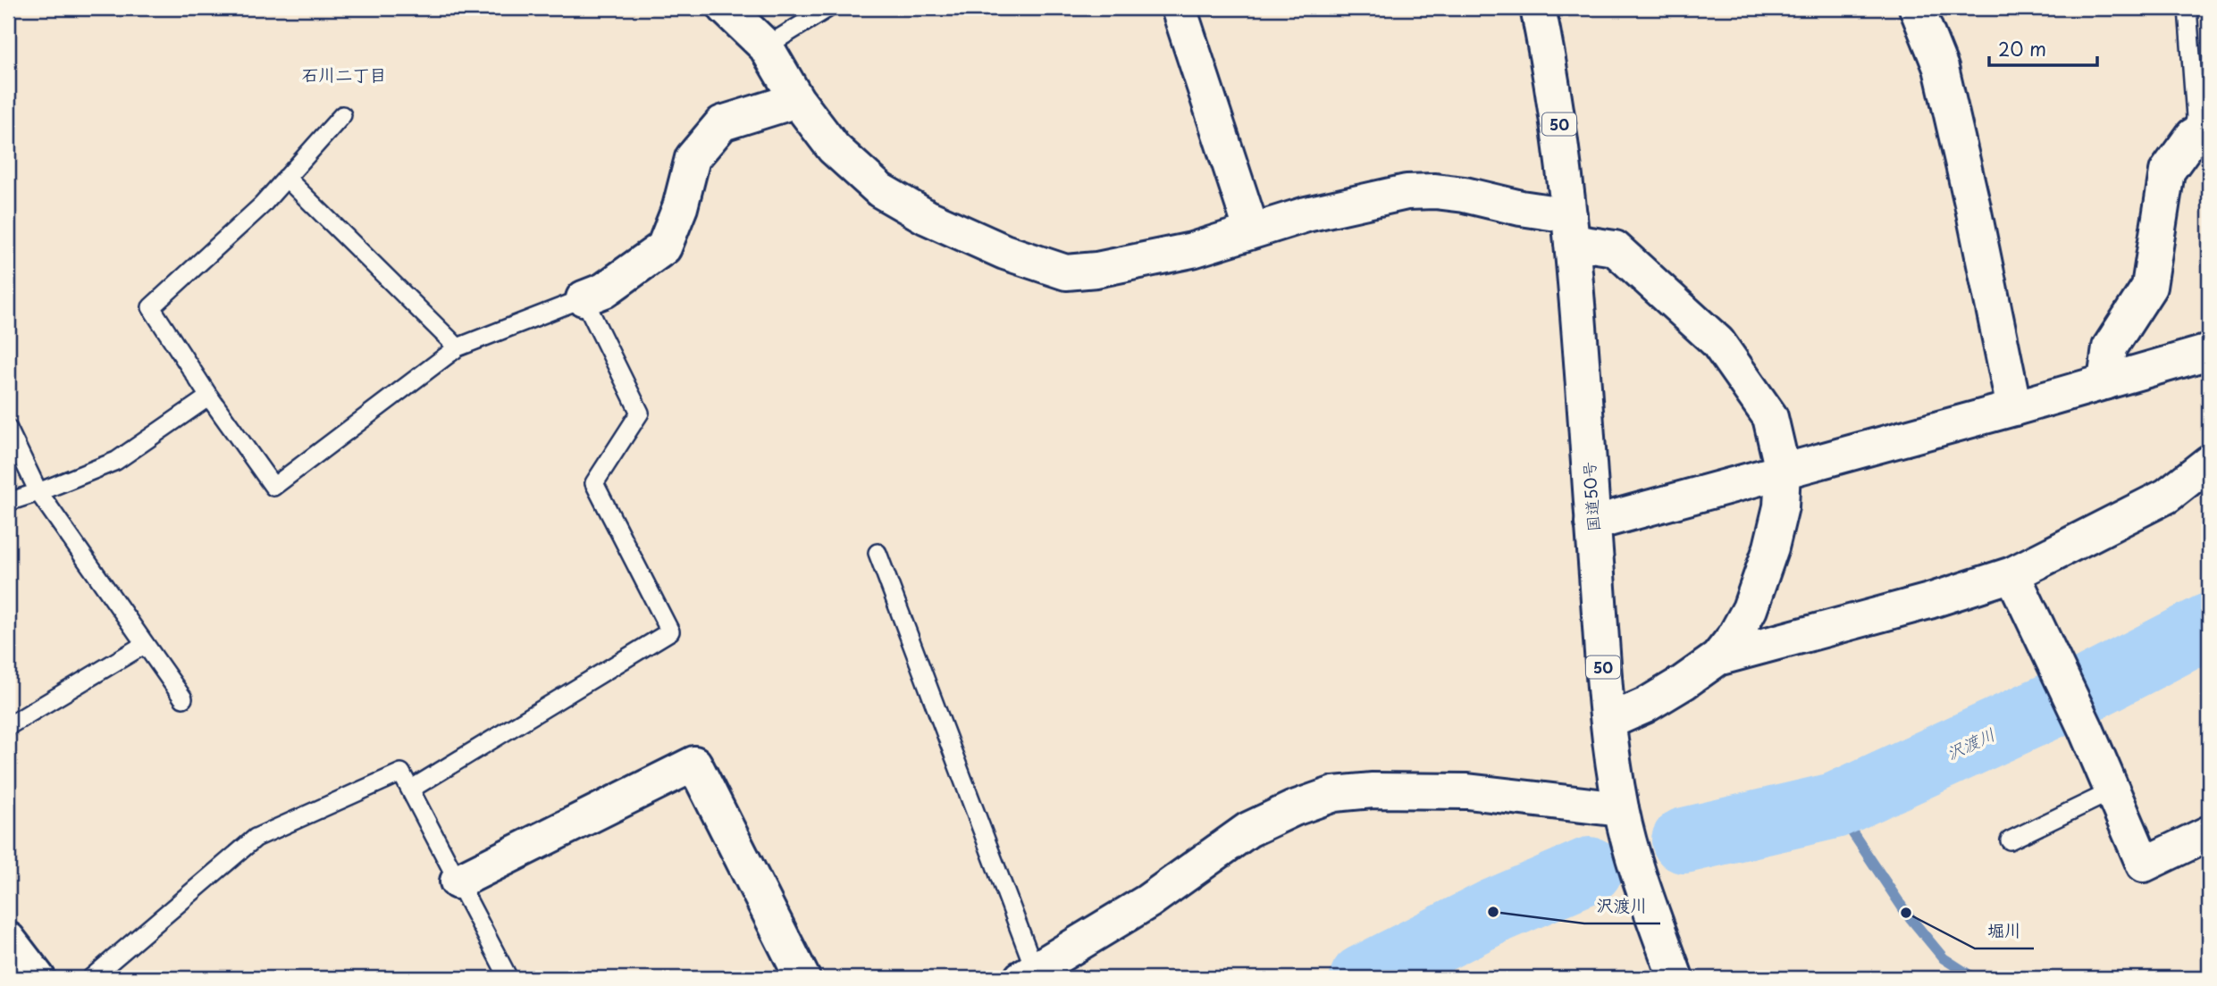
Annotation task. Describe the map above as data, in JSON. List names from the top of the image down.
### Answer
{
  "streets": {
    "main road": ["50", "国道50号"]
  },
  "districts": ["石川二丁目"],
  "water": ["沢渡川"],
  "places": ["沢渡川", "堀川"],
  "scale_bar": "20 m"
}
